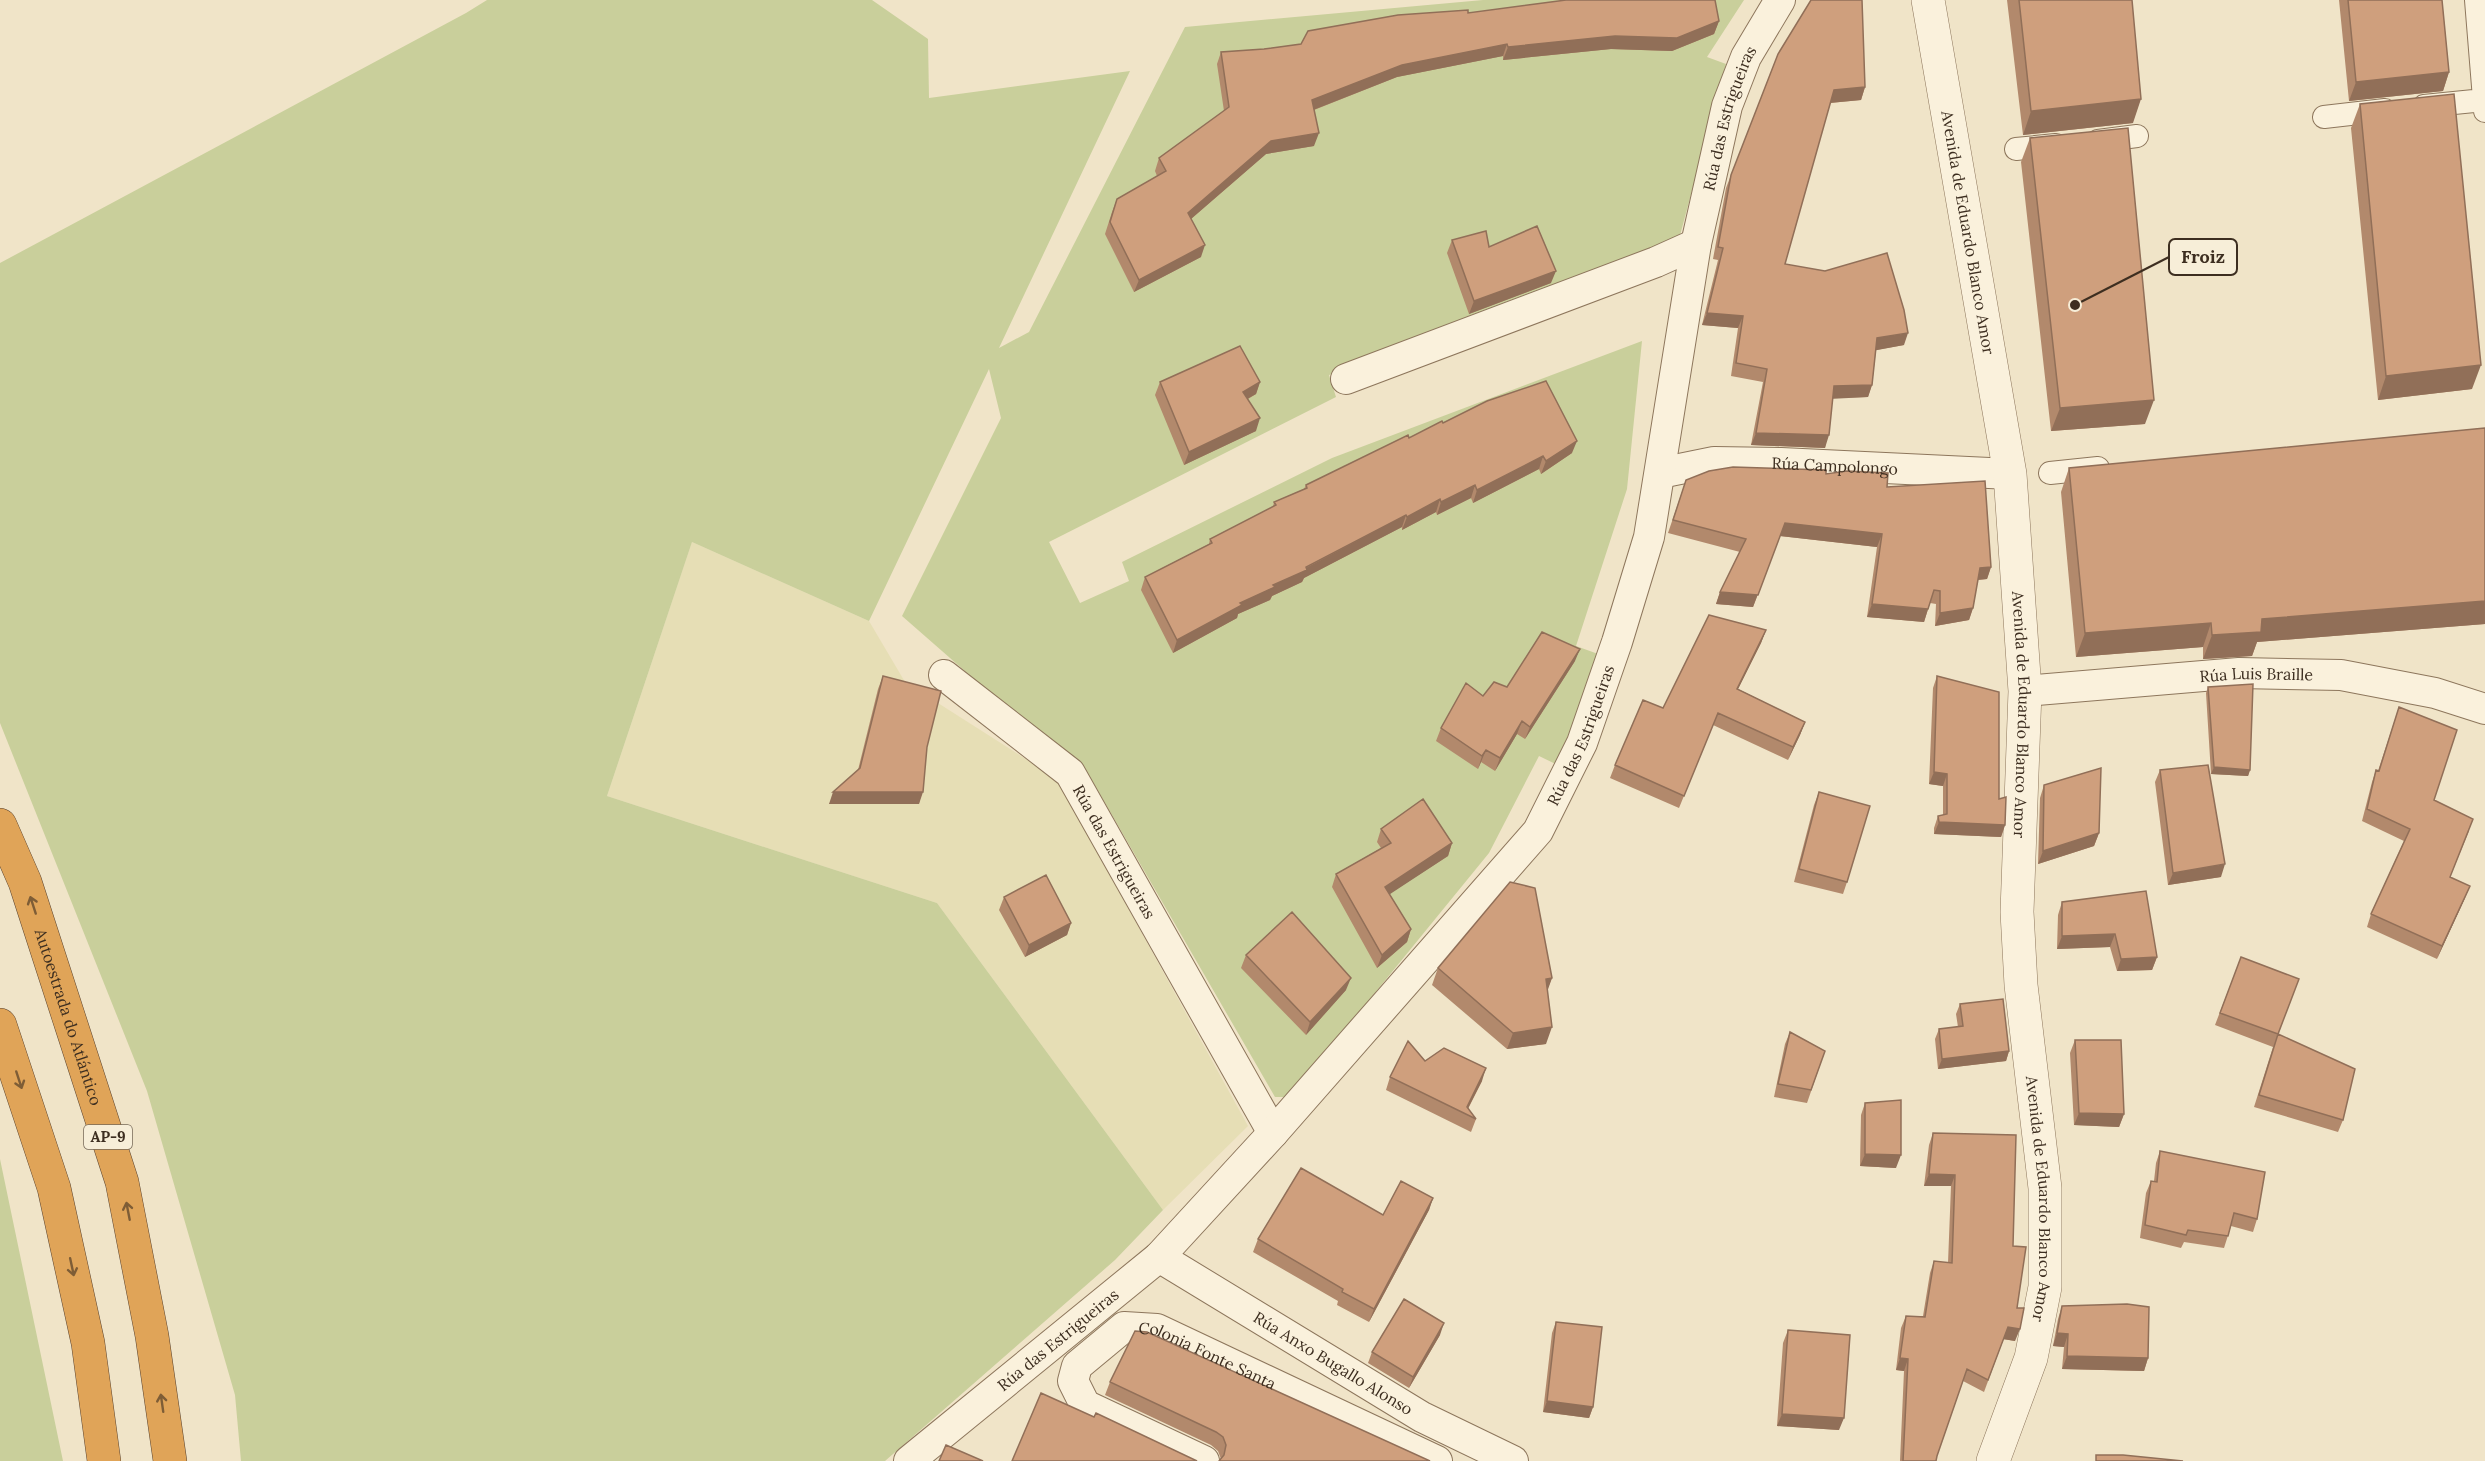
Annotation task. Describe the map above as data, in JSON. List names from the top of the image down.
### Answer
{
  "streets": {
    "highway": ["Autoestrada do Atlántico", "AP-9"],
    "street": [
      "Rúa das Estrigueiras",
      "Avenida de Eduardo Blanco Amor",
      "Rúa Campolongo",
      "Rúa Luis Braille",
      "Colonia Fonte Santa",
      "Rúa Anxo Bugallo Alonso"
    ]
  },
  "crossings": [
    ["Rúa das Estrigueiras", "Rúa Campolongo"],
    ["Rúa das Estrigueiras", "Rúa Anxo Bugallo Alonso"],
    ["Avenida de Eduardo Blanco Amor", "Rúa Campolongo"],
    ["Avenida de Eduardo Blanco Amor", "Rúa Luis Braille"]
  ],
  "places": ["Froiz"]
}
